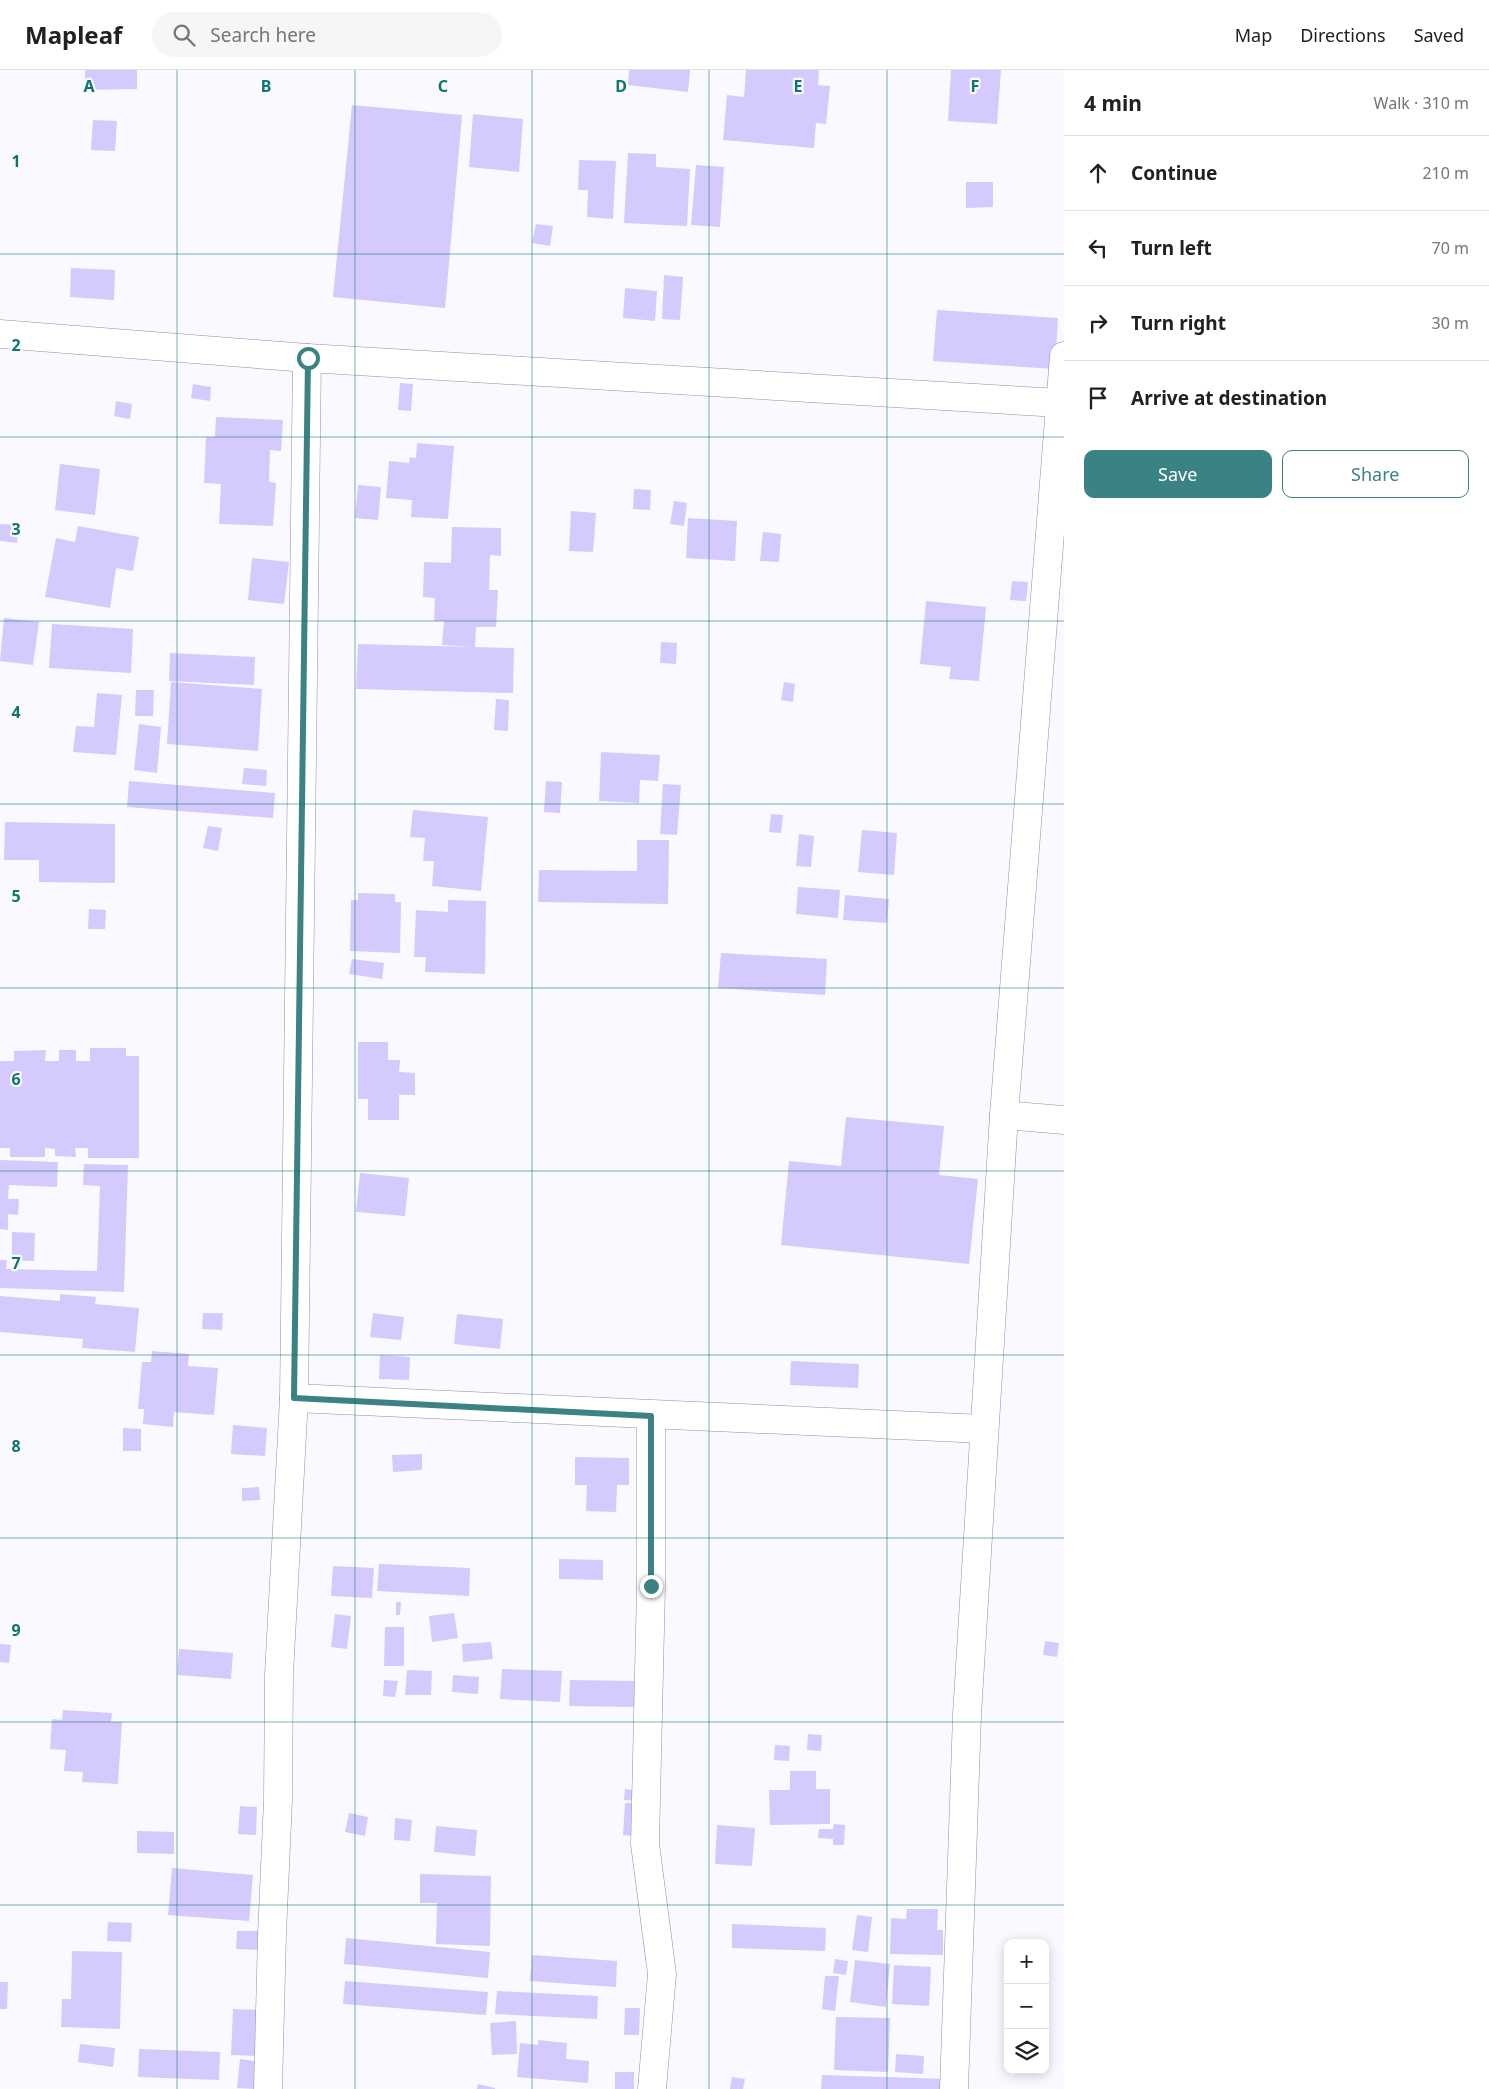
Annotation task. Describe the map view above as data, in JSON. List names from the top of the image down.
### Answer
{
  "page": {
    "header": "Mapleaf",
    "search": "Search here",
    "nav": ["Map", "Directions", "Saved"],
    "heading": ["4 min", "Walk · 310 m"],
    "list": [
      ["Continue", "210 m"],
      ["Turn left", "70 m"],
      ["Turn right", "30 m"],
      "Arrive at destination"
    ],
    "buttons": ["Save", "Share"],
    "map_buttons": ["+", "−"]
  },
  "grid": {
    "columns": [
      "A",
      "B",
      "C",
      "D",
      "E",
      "F"
    ],
    "rows": [
      "1",
      "2",
      "3",
      "4",
      "5",
      "6",
      "7",
      "8",
      "9"
    ]
  }
}
